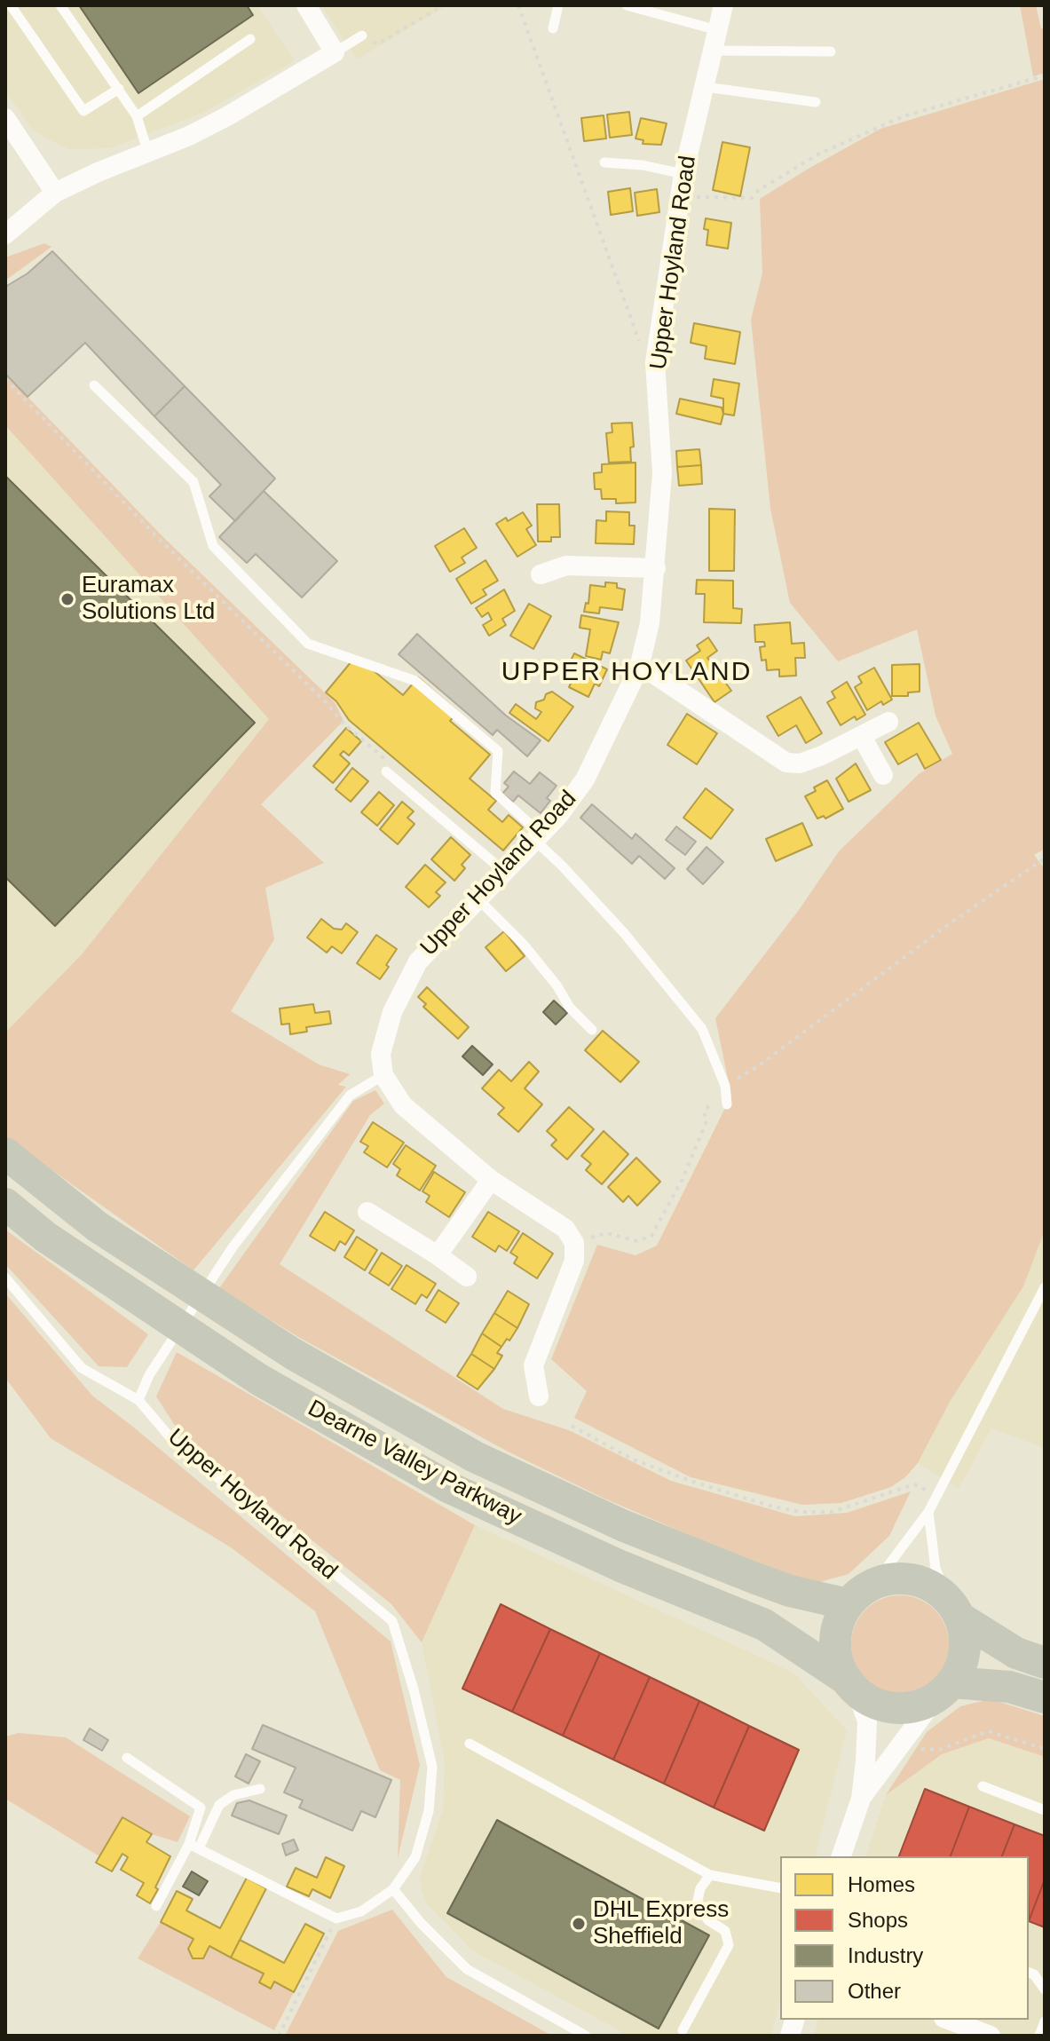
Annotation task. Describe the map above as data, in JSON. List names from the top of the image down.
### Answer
{
  "streets": {
    "highway": ["Dearne Valley Parkway"],
    "street": ["Upper Hoyland Road"]
  },
  "districts": ["UPPER HOYLAND"],
  "places": ["Euramax Solutions Ltd", "DHL Express Sheffield"],
  "legend": [
    "Homes",
    "Shops",
    "Industry",
    "Other"
  ]
}
